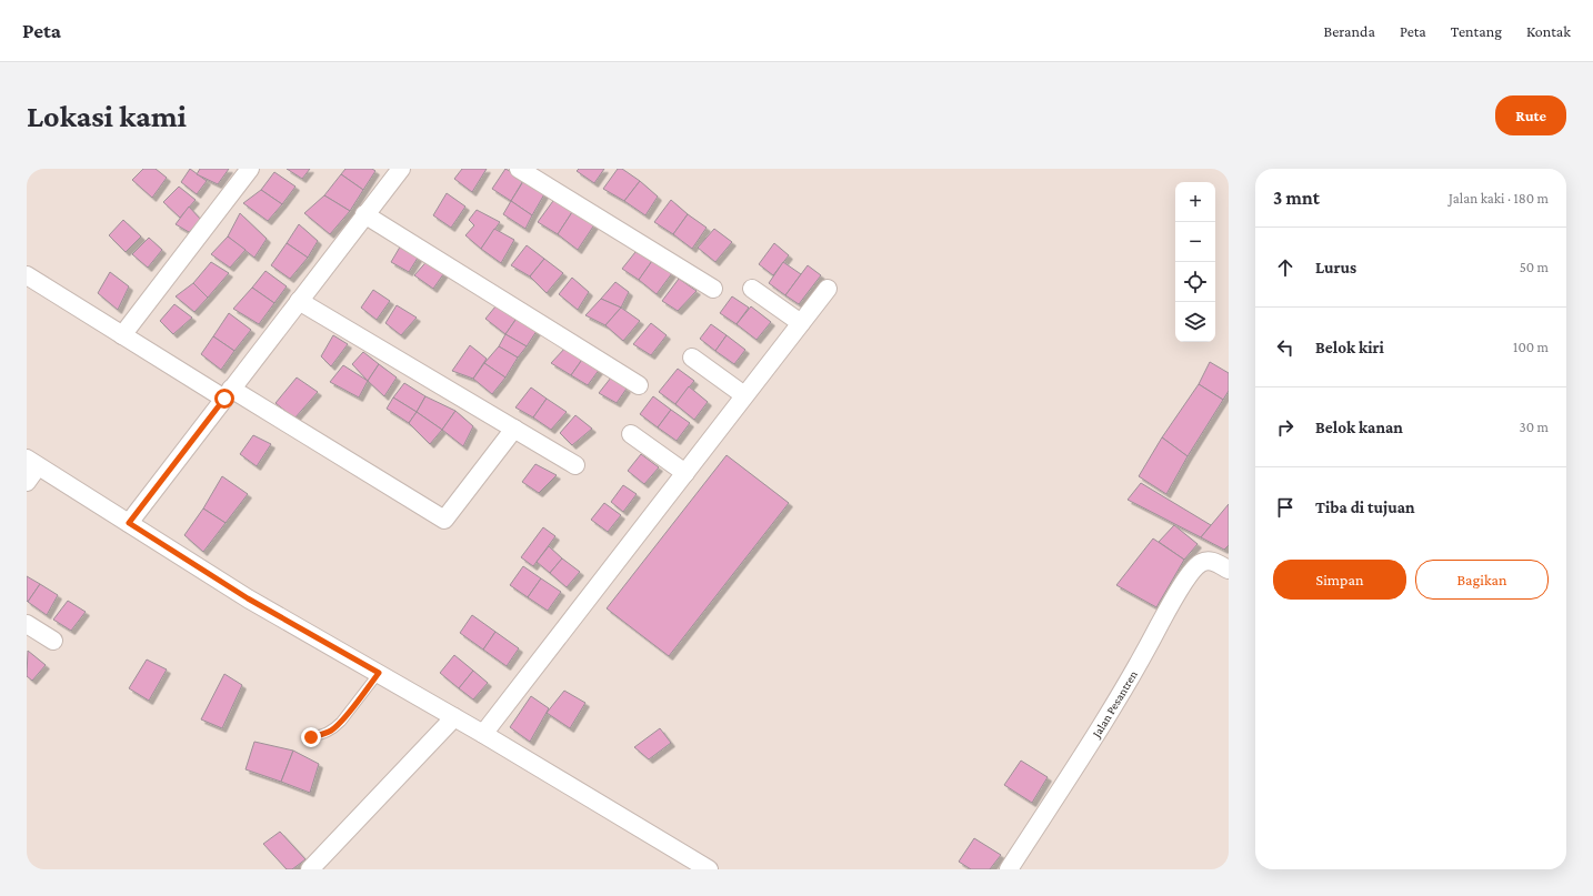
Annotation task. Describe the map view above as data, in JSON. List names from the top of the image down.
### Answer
{
  "streets": {
    "street": ["Jalan Pesantren"]
  },
  "page": {
    "header": "Peta",
    "nav": [
      "Beranda",
      "Peta",
      "Tentang",
      "Kontak"
    ],
    "buttons": [
      "Rute",
      ["Simpan", "Bagikan"]
    ],
    "title": "Lokasi kami",
    "heading": ["3 mnt", "Jalan kaki · 180 m"],
    "map_buttons": ["+", "−"],
    "list": [
      ["Lurus", "50 m"],
      ["Belok kiri", "100 m"],
      ["Belok kanan", "30 m"],
      "Tiba di tujuan"
    ]
  }
}
